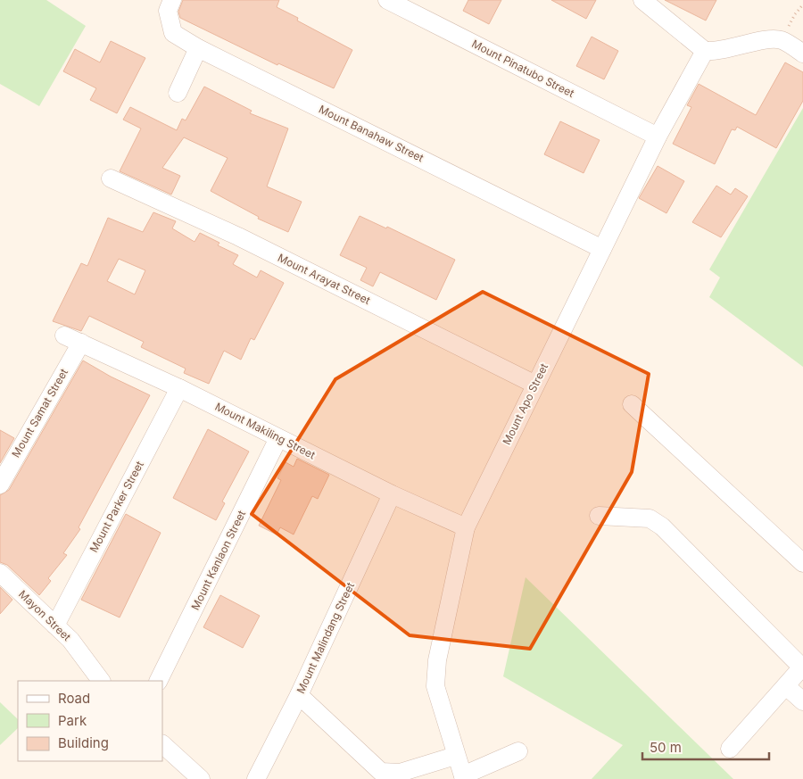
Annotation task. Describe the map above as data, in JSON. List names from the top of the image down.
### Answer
{
  "streets": {
    "street": [
      "Mount Pinatubo Street",
      "Mount Banahaw Street",
      "Mount Arayat Street",
      "Mount Apo Street",
      "Mount Samat Street",
      "Mount Makiling Street",
      "Mount Parker Street",
      "Mount Kanlaon Street",
      "Mayon Street",
      "Mount Malindang Street"
    ]
  },
  "crossings": [
    ["Mount Pinatubo Street", "Mount Apo Street"],
    ["Mount Banahaw Street", "Mount Apo Street"],
    ["Mount Arayat Street", "Mount Apo Street"],
    ["Mount Apo Street", "Mount Makiling Street"],
    ["Mount Samat Street", "Mount Makiling Street"],
    ["Mount Makiling Street", "Mount Parker Street"],
    ["Mount Makiling Street", "Mount Kanlaon Street"],
    ["Mount Makiling Street", "Mount Malindang Street"],
    ["Mount Parker Street", "Mayon Street"]
  ],
  "legend": ["Road", "Park", "Building"],
  "scale_bar": "50 m"
}
